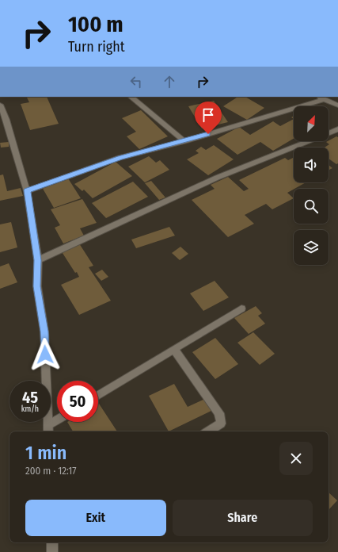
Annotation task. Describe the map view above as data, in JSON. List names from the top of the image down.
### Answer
{
  "north": "top right",
  "page": {
    "turn": ["100 m", "Turn right"],
    "speed": "45 km/h",
    "limit": "50",
    "heading": ["1 min", "200 m · 12:17"],
    "buttons": ["Exit", "Share"]
  }
}
